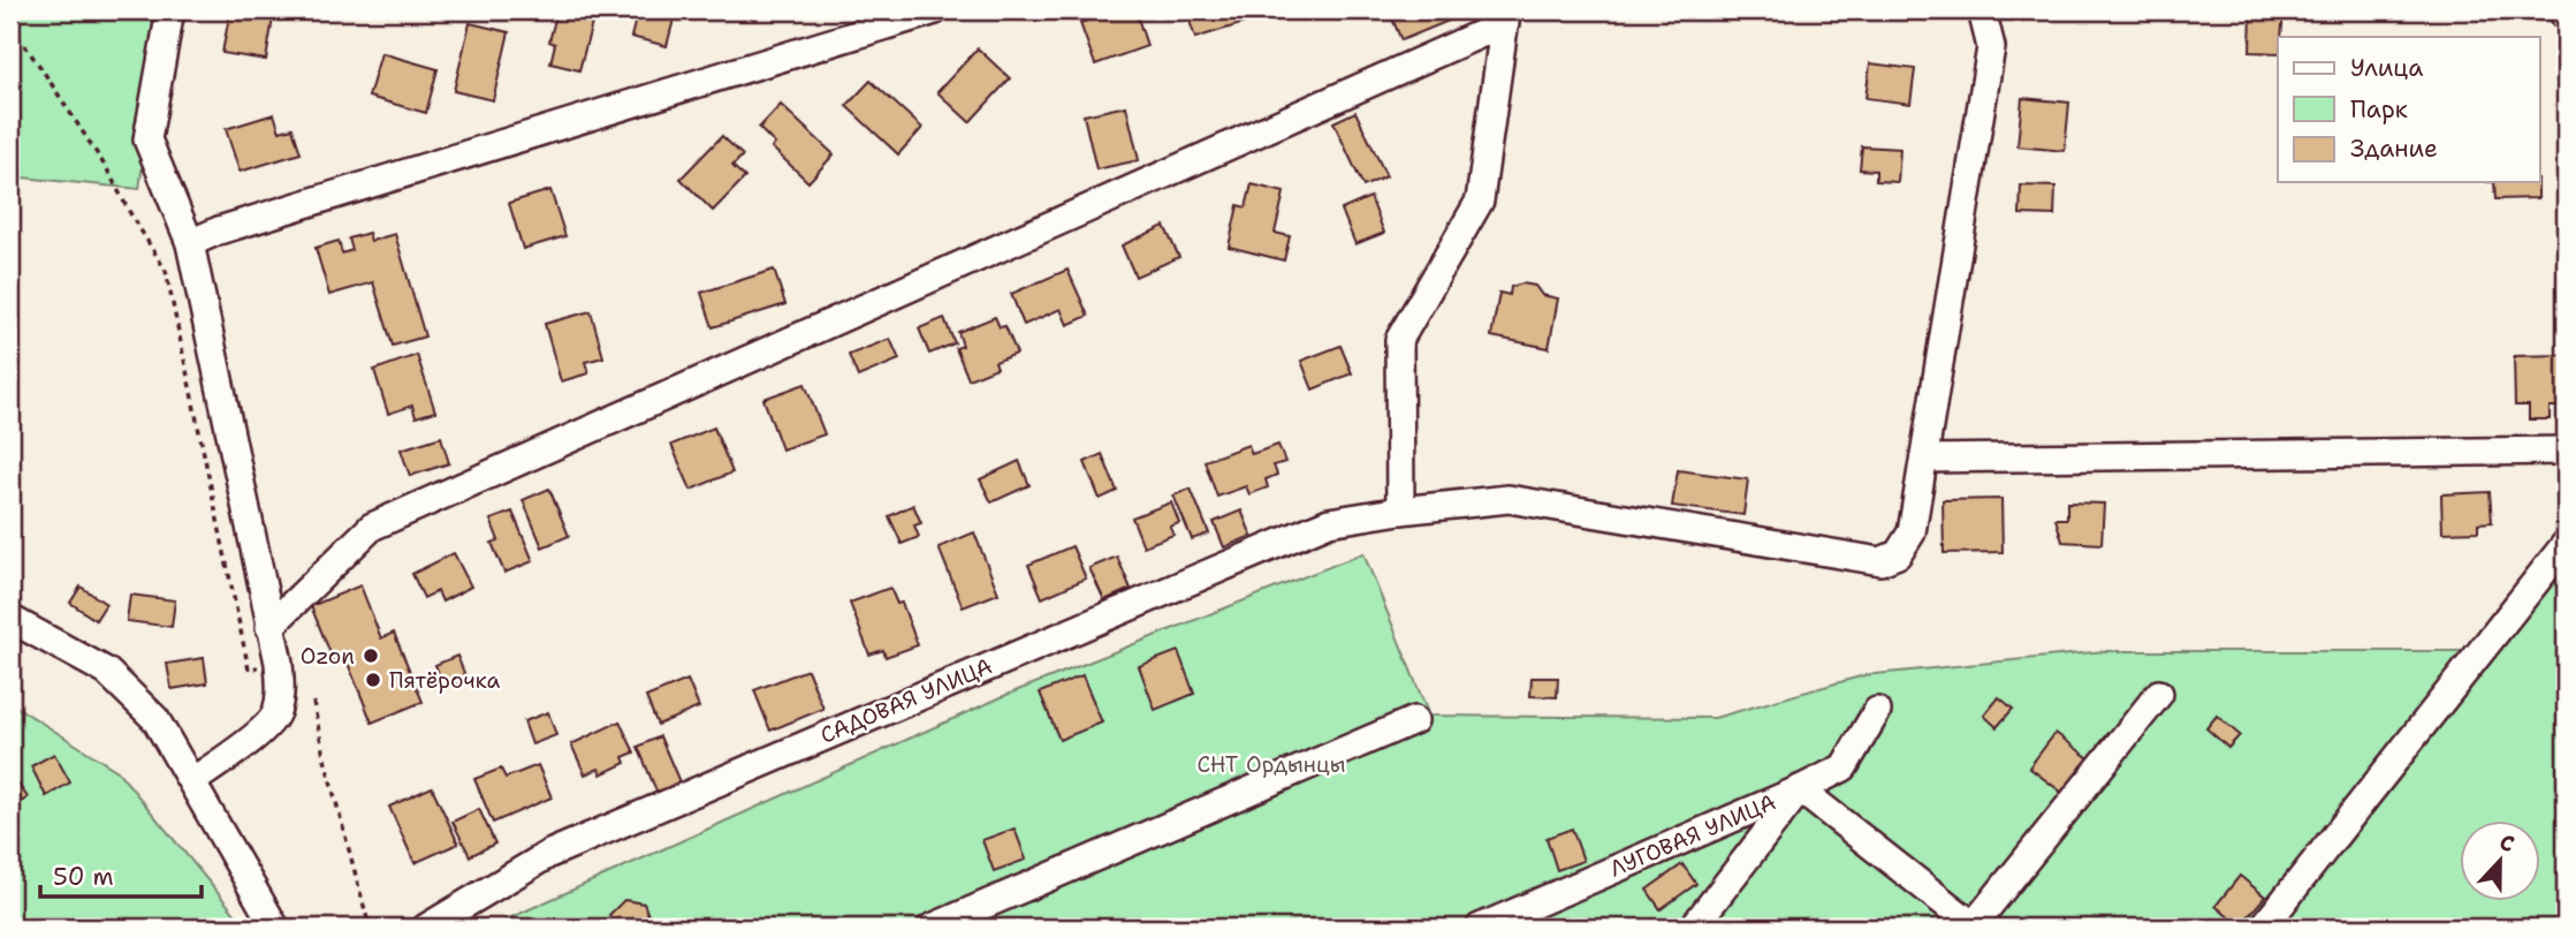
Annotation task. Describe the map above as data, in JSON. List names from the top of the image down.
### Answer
{
  "streets": {
    "street": ["САДОВАЯ УЛИЦА", "ЛУГОВАЯ УЛИЦА"]
  },
  "parks": ["СНТ Ордынцы"],
  "places": ["Ozon", "Пятёрочка"],
  "legend": ["Улица", "Парк", "Здание"],
  "scale_bar": "50 m",
  "north": "top"
}
